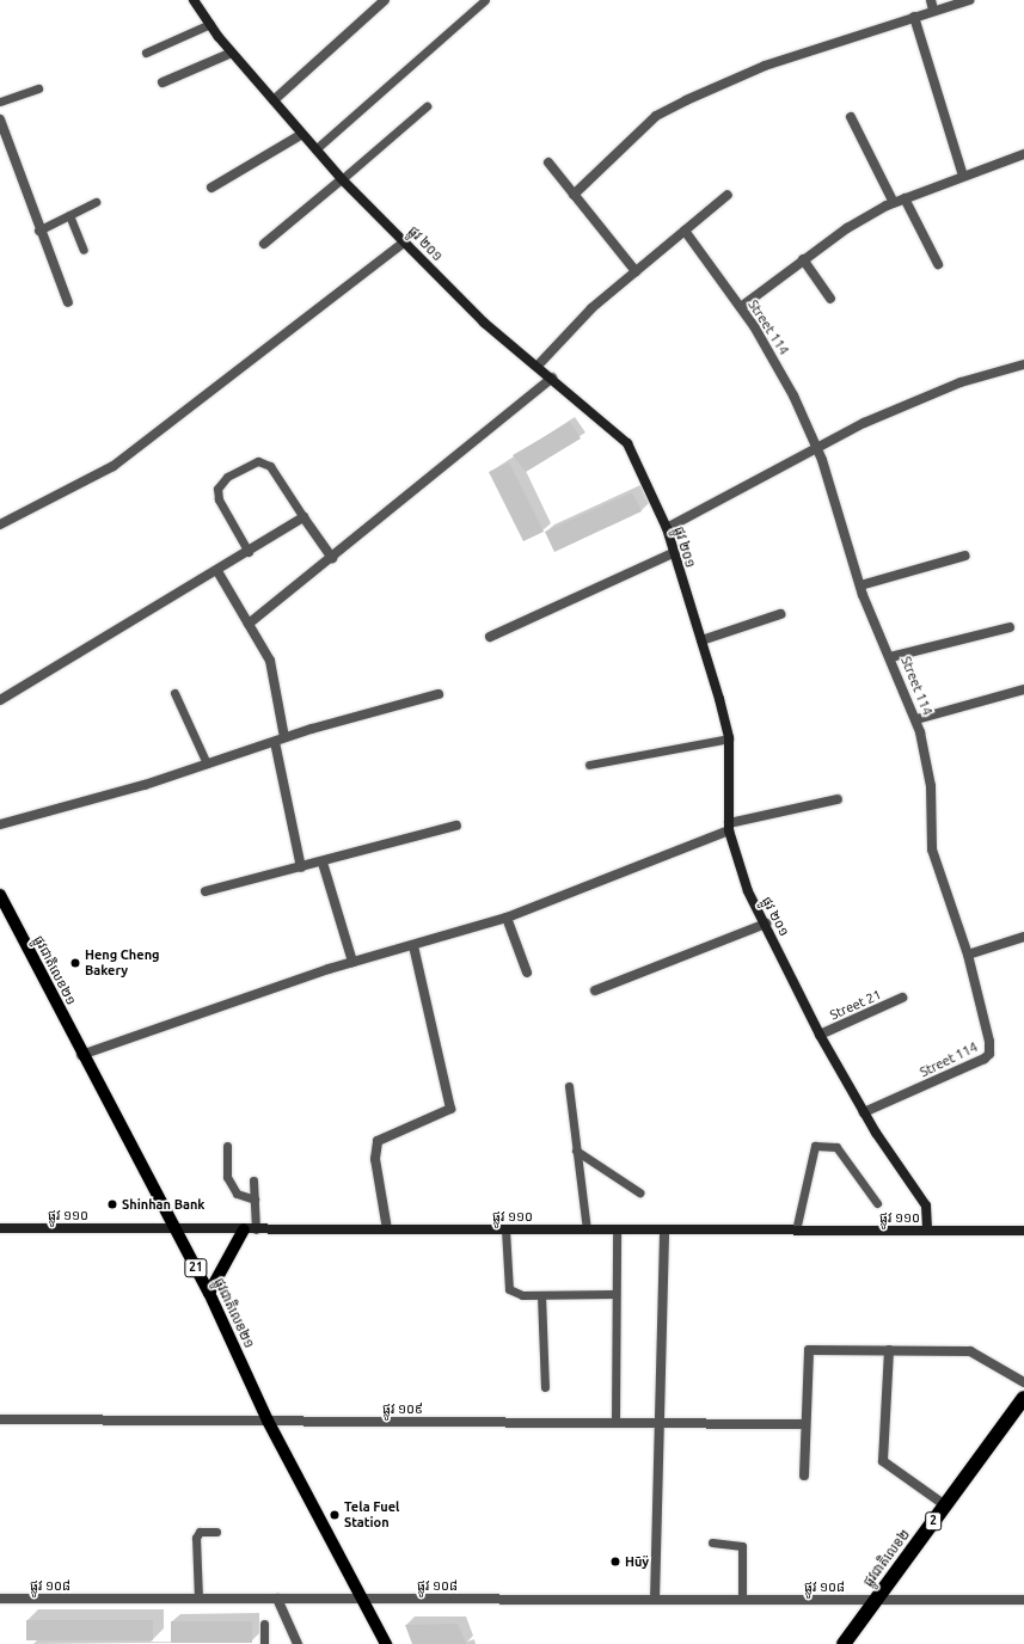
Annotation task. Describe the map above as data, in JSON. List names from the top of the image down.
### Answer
{
  "streets": {
    "highway": ["2", "ផ្លូវជាតិលេខ២"],
    "main road": ["ផ្លូវជាតិលេខ២១", "21"],
    "street": [
      "ផ្លូវ ២០១",
      "Street 114",
      "Street 21",
      "ផ្លូវ ១១០",
      "ផ្លូវ ១០៩",
      "ផ្លូវ ១០៨"
    ]
  },
  "crossings": [
    ["ផ្លូវ ២០១", "Street 114"],
    ["ផ្លូវ ២០១", "Street 21"],
    ["ផ្លូវ ២០១", "ផ្លូវ ១១០"],
    ["ផ្លូវជាតិលេខ២១", "ផ្លូវ ១១០"],
    ["ផ្លូវជាតិលេខ២១", "ផ្លូវ ១០៩"],
    ["ផ្លូវជាតិលេខ២១", "ផ្លូវ ១០៨"],
    ["ផ្លូវជាតិលេខ២", "ផ្លូវ ១០៨"]
  ],
  "places": [
    "Heng Cheng Bakery",
    "Shinhan Bank",
    "Tela Fuel Station",
    "Hūÿ"
  ]
}
